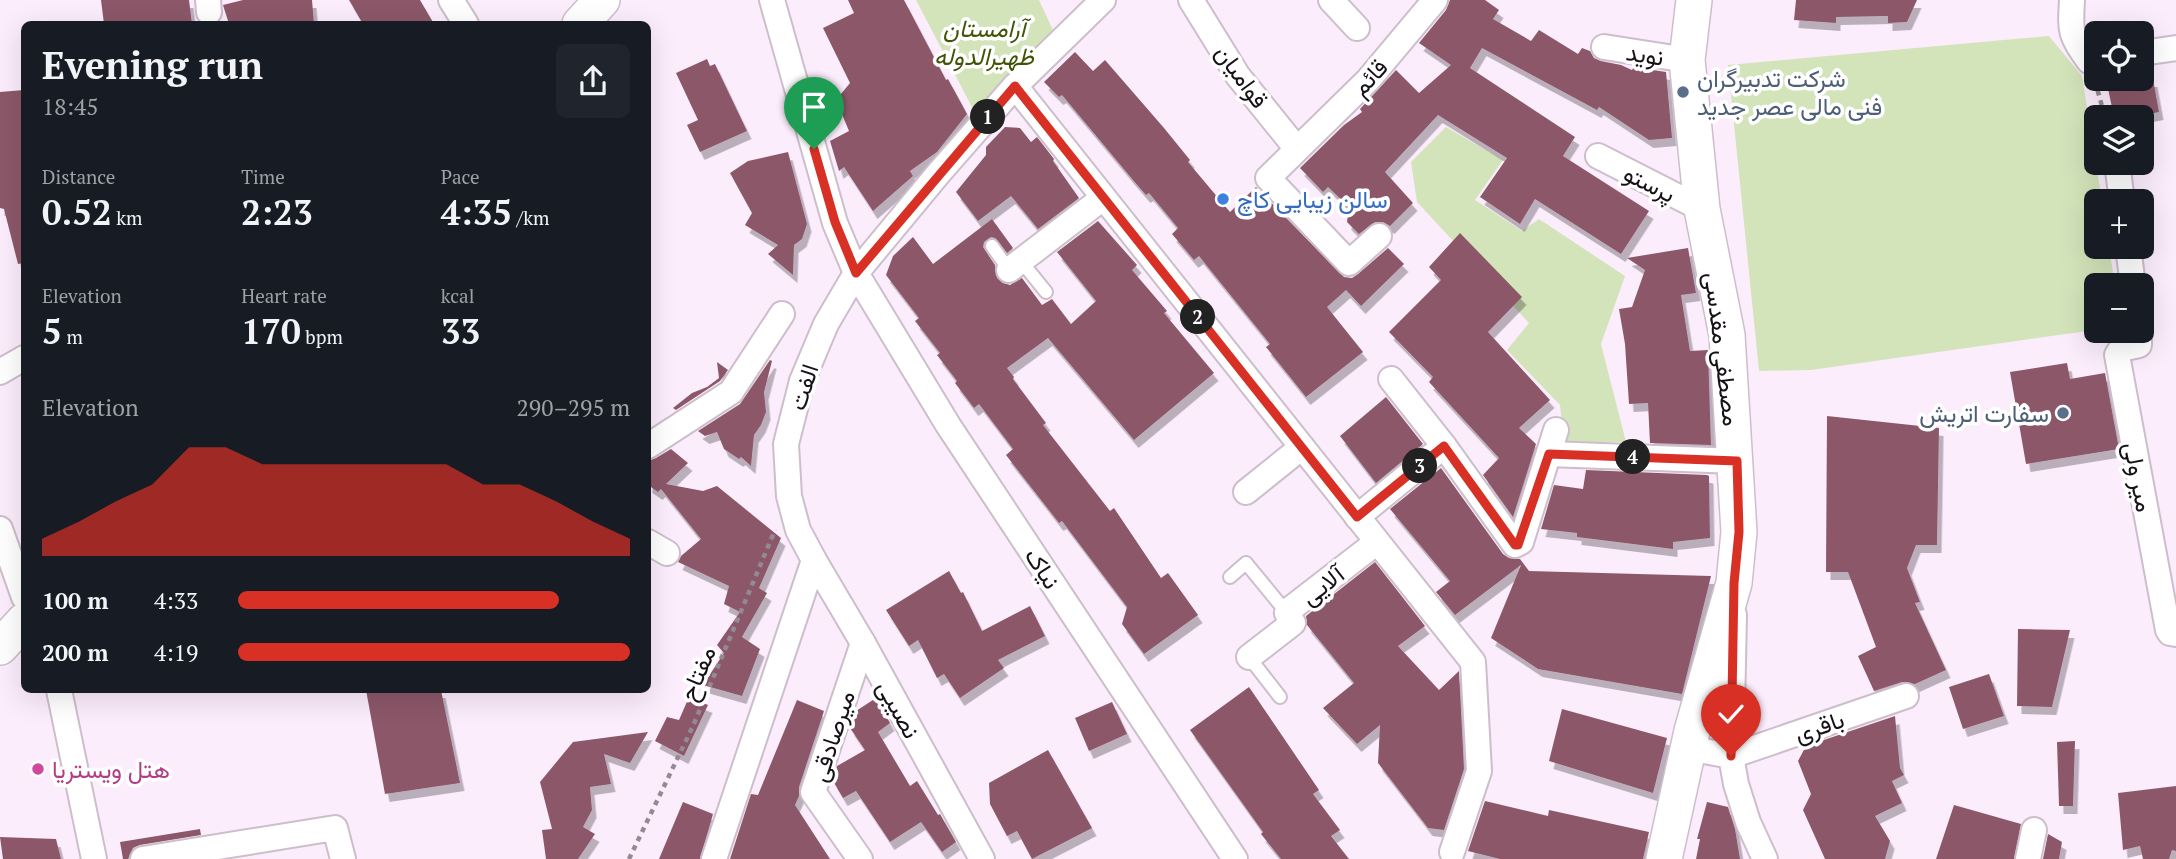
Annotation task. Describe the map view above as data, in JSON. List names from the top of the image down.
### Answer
{
  "streets": {
    "main road": ["مصطفی مقدسی"],
    "street": [
      "نوید",
      "قوامیان",
      "قائم",
      "پرستو",
      "الفت",
      "میر ولی",
      "نیاک",
      "آلایی",
      "نصیبی",
      "باقری",
      "میرصادقی"
    ],
    "path": ["مفتاح"]
  },
  "crossings": [
    ["نوید", "مصطفی مقدسی"],
    ["قوامیان", "قائم"],
    ["پرستو", "مصطفی مقدسی"],
    ["الفت", "نیاک"],
    ["الفت", "مفتاح"],
    ["الفت", "نصیبی"],
    ["نصیبی", "میرصادقی"]
  ],
  "parks": ["آرامستان ظهیرالدوله"],
  "places": [
    "شرکت تدبیرگران فنی مالی عصر جدید",
    "سالن زیبایی کاچ",
    "سفارت اتریش",
    "هتل ویستریا"
  ],
  "page": {
    "map_buttons": ["+", "−"],
    "heading": ["Evening run", "18:45"],
    "pins": [
      "1",
      "2",
      "4",
      "3"
    ],
    "stats": [
      ["Distance", "0.52 km"],
      ["Time", "2:23"],
      ["Pace", "4:35 /km"],
      ["Elevation", "5 m"],
      ["Heart rate", "170 bpm"],
      ["kcal", "33"]
    ],
    "chart": ["Elevation", "290–295 m"],
    "list": [
      {
        "name": "100 m",
        "note": "4:33"
      },
      {
        "name": "200 m",
        "note": "4:19"
      }
    ]
  }
}
